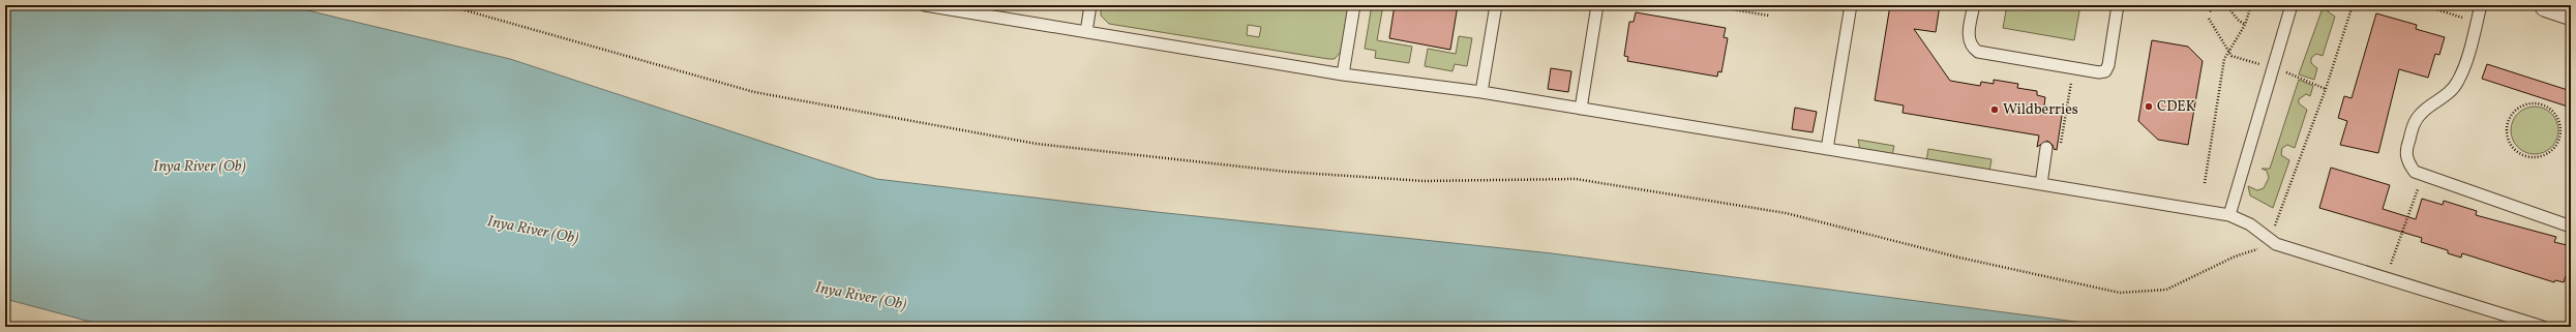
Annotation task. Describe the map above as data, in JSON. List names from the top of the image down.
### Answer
{
  "water": ["Inya River (Ob)"],
  "places": ["CDEK", "Wildberries"]
}
